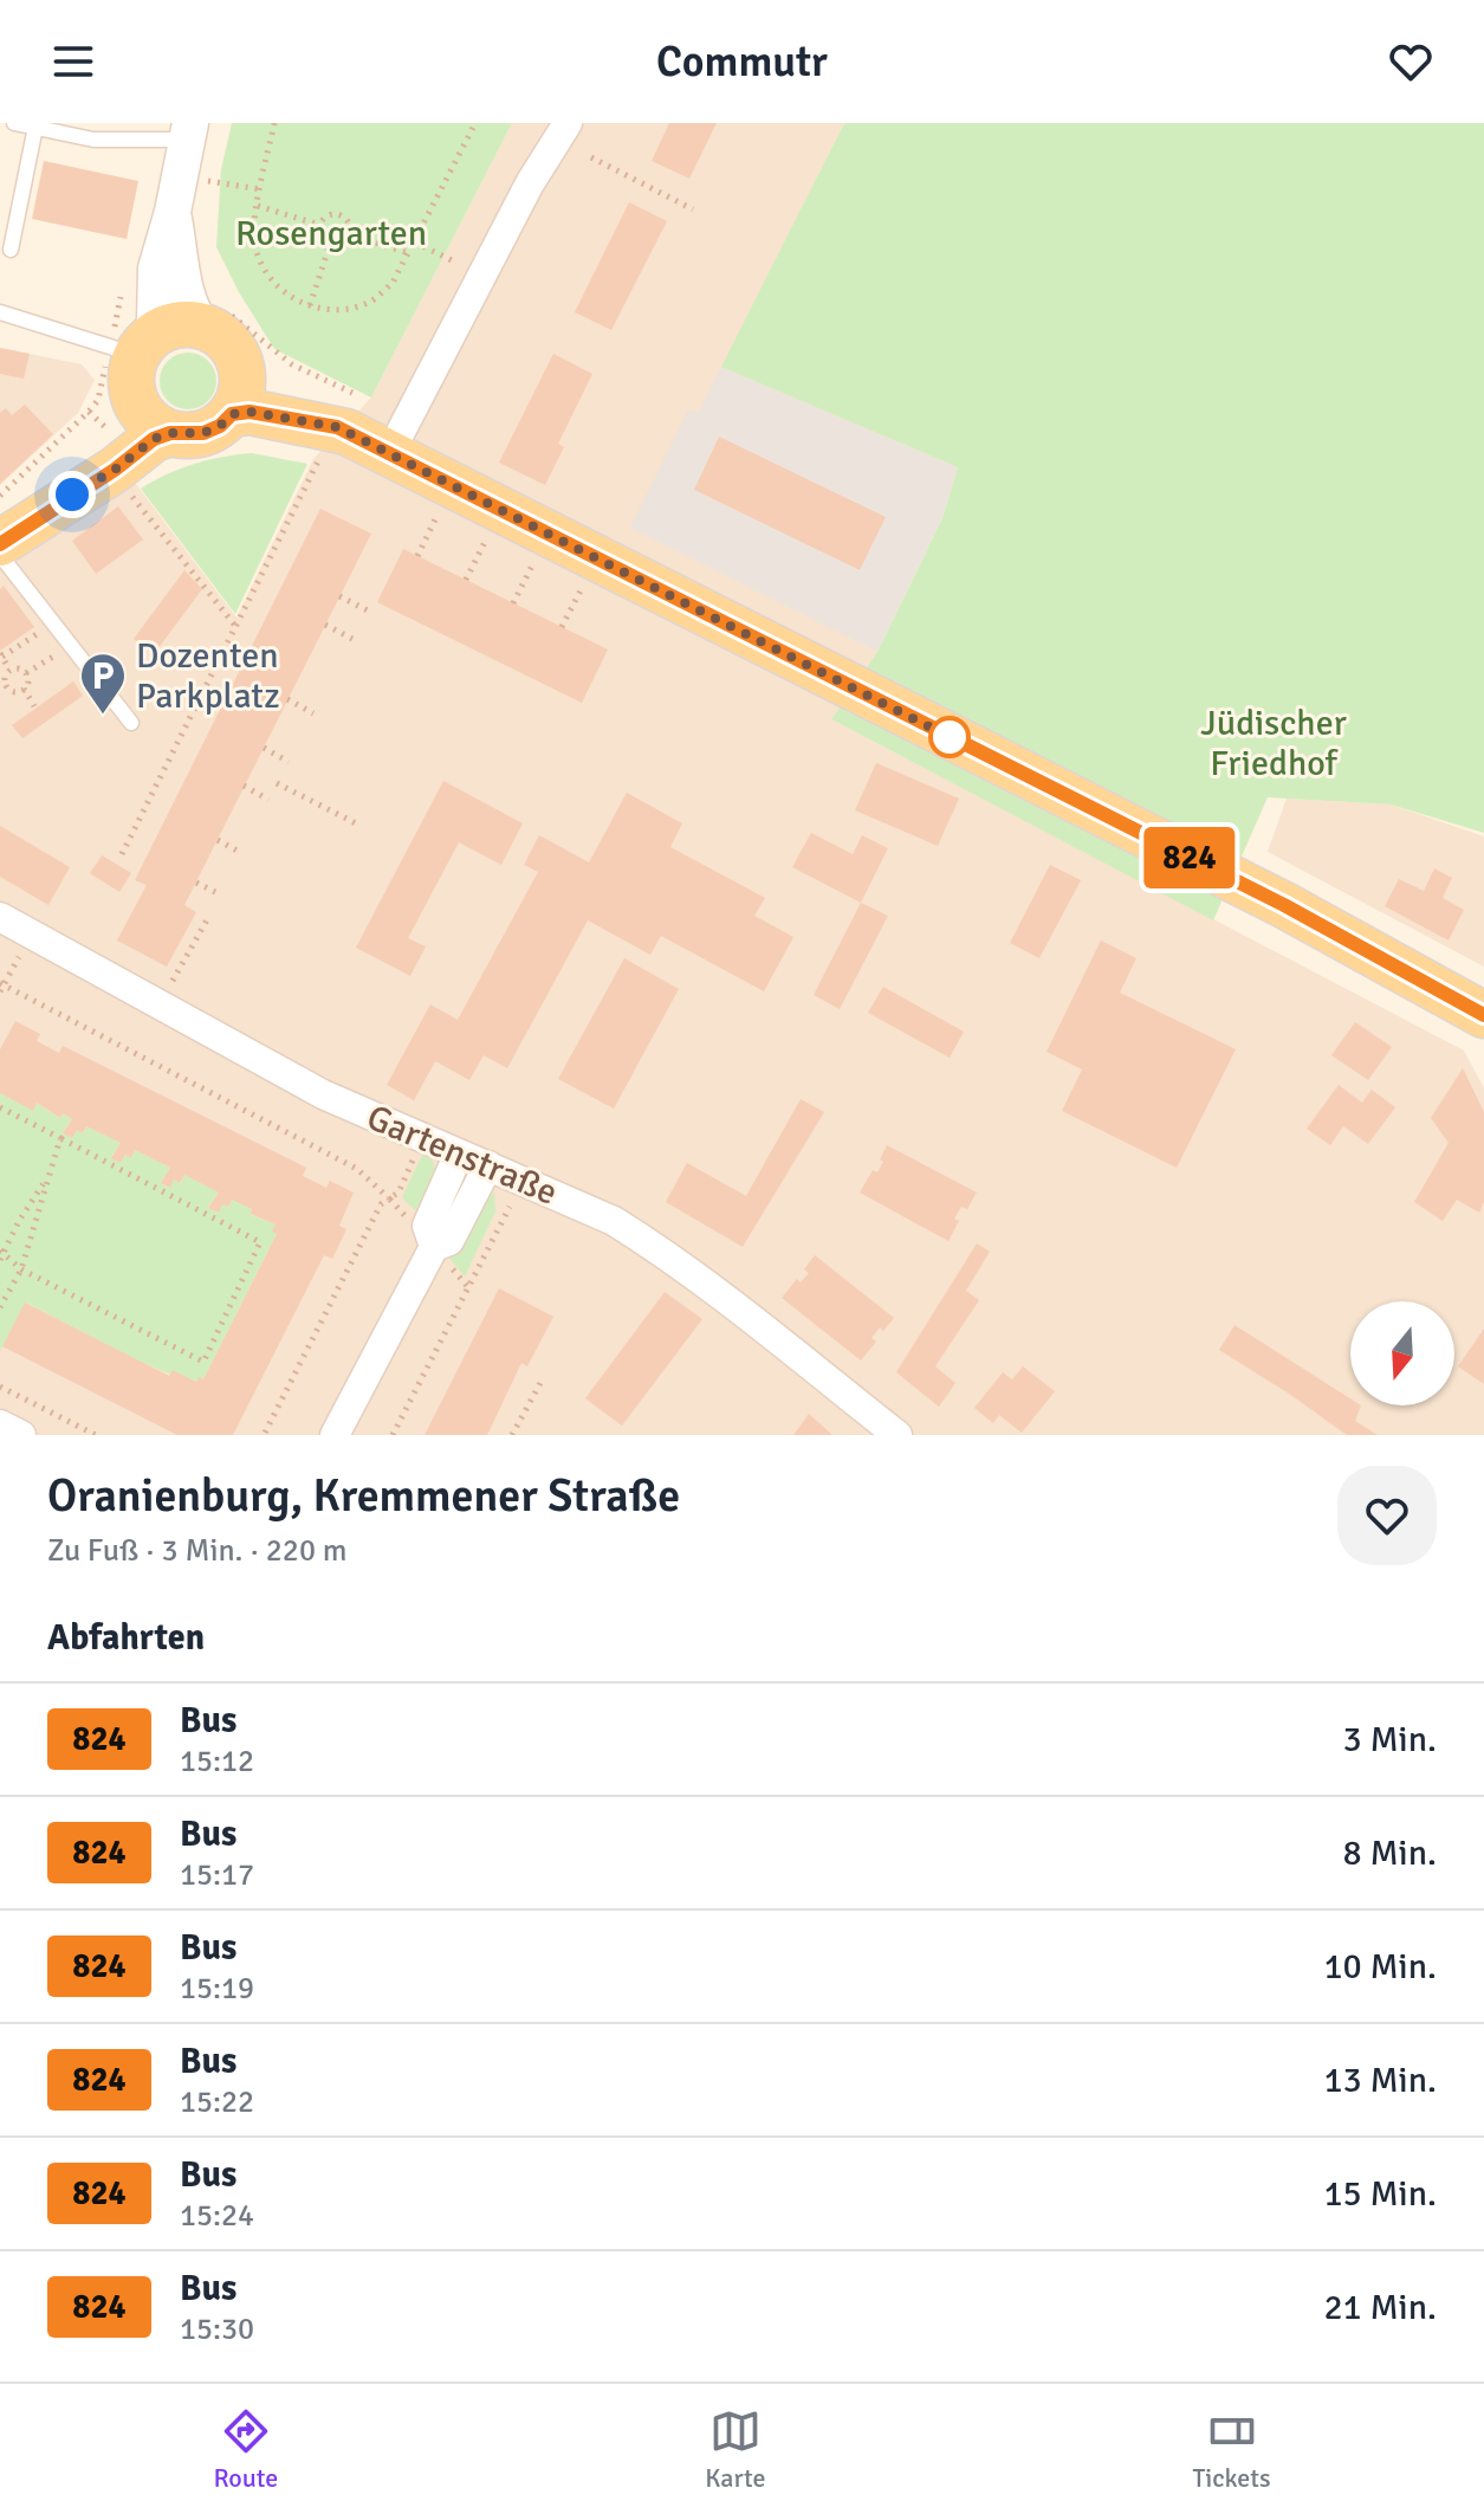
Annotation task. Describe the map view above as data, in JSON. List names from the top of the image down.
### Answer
{
  "streets": {
    "street": ["Gartenstraße"]
  },
  "parks": ["Rosengarten", "Jüdischer Friedhof"],
  "places": {
    "parking": ["Dozenten Parkplatz"]
  },
  "lines": ["bus line 824"],
  "north": "bottom",
  "page": {
    "header": "Commutr",
    "on_map": "824",
    "heading": [
      ["Oranienburg, Kremmener Straße", "Zu Fuß · 3 Min. · 220 m"],
      "Abfahrten"
    ],
    "list": [
      {
        "mark": "824",
        "name": "Bus",
        "note": "15:12",
        "value": "3 Min."
      },
      {
        "mark": "824",
        "name": "Bus",
        "note": "15:17",
        "value": "8 Min."
      },
      {
        "mark": "824",
        "name": "Bus",
        "note": "15:19",
        "value": "10 Min."
      },
      {
        "mark": "824",
        "name": "Bus",
        "note": "15:22",
        "value": "13 Min."
      },
      {
        "mark": "824",
        "name": "Bus",
        "note": "15:24",
        "value": "15 Min."
      },
      {
        "mark": "824",
        "name": "Bus",
        "note": "15:30",
        "value": "21 Min."
      }
    ],
    "tabs": ["Route", "Karte", "Tickets"]
  }
}
